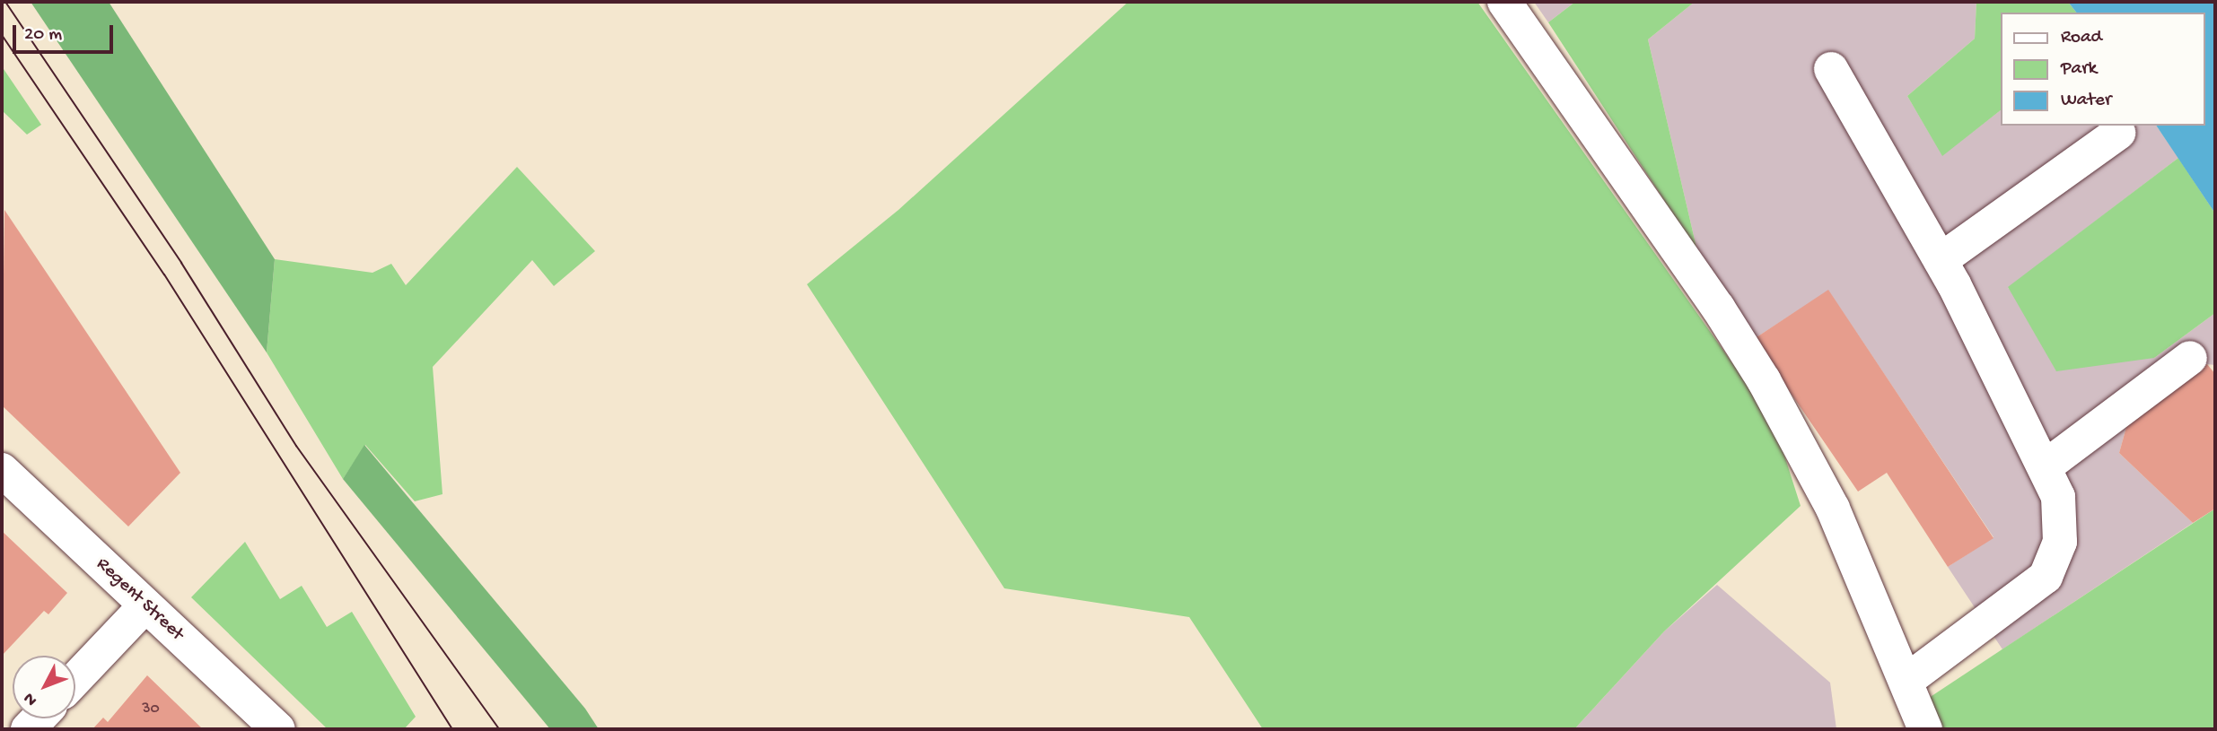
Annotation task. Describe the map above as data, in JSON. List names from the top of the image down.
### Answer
{
  "streets": {
    "street": ["Regent Street"]
  },
  "house_numbers": ["30"],
  "legend": ["Road", "Park", "Water"],
  "scale_bar": "20 m",
  "north": "bottom left"
}
